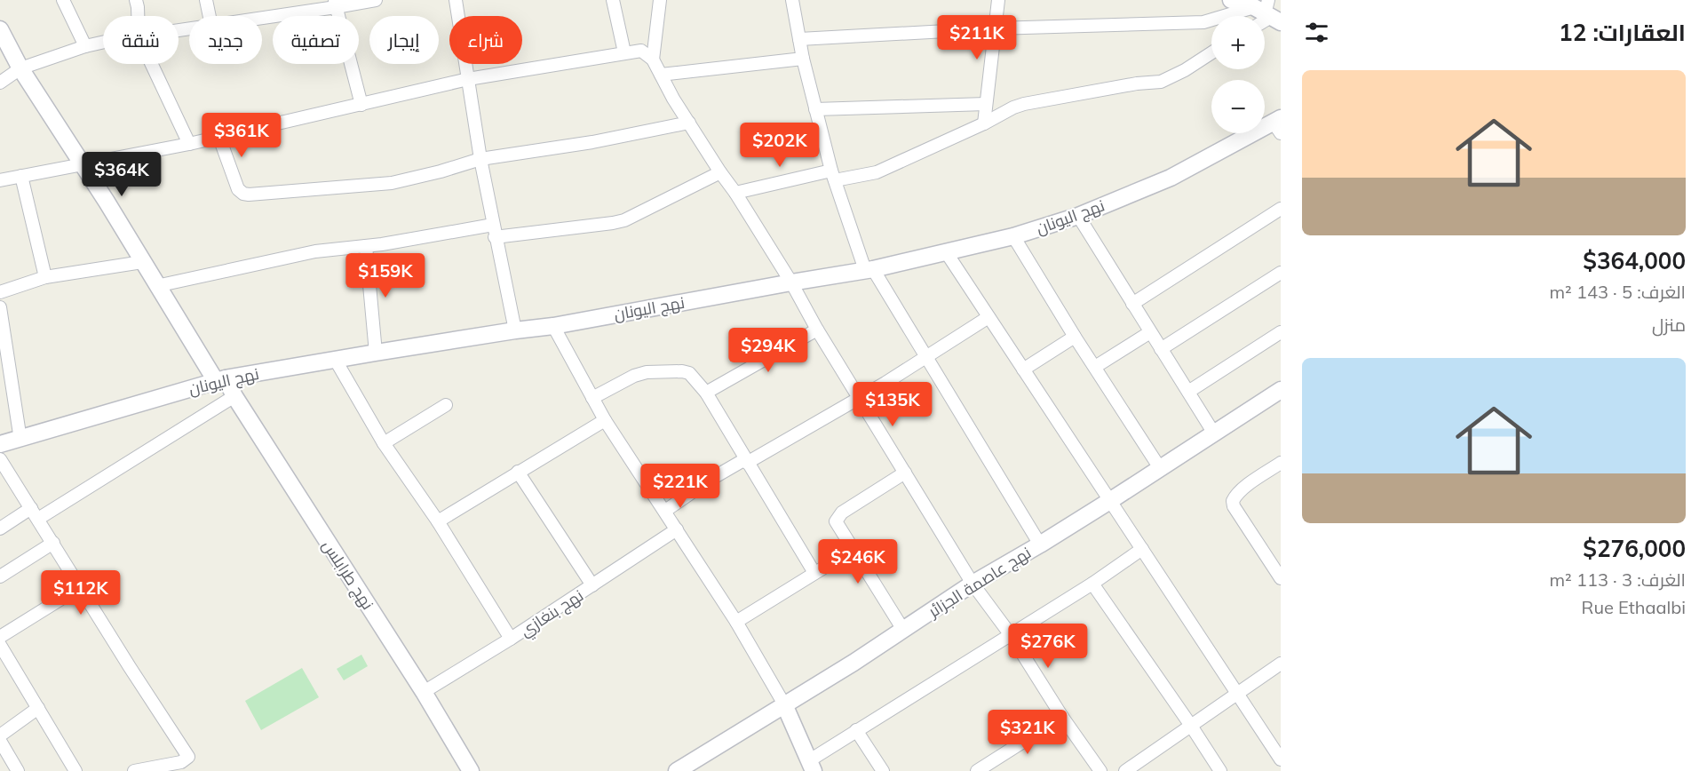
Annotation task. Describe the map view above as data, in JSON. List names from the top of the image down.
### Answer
{
  "streets": {
    "street": [
      "نهج اليونان",
      "نهج طرابلس",
      "نهج عاصمة الجزائر",
      "نهج بنغازي"
    ]
  },
  "crossings": [
    ["نهج اليونان", "نهج طرابلس"],
    ["نهج طرابلس", "نهج بنغازي"]
  ],
  "page": {
    "heading": "العقارات: 12",
    "price": [
      "$211K",
      "$361K",
      "$202K",
      "$364K",
      "$159K",
      "$294K",
      "$135K",
      "$221K",
      "$246K",
      "$112K",
      "$276K",
      "$321K"
    ],
    "map_buttons": ["+", "−"],
    "chip": [
      "شراء",
      "إيجار",
      "تصفية",
      "جديد",
      "شقة"
    ],
    "list": [
      {
        "name": "$364,000",
        "note": "الغرف: 5 · 143 m² · منزل"
      },
      {
        "name": "$276,000",
        "note": "الغرف: 3 · 113 m² · Rue Ethaalbi"
      }
    ]
  }
}
